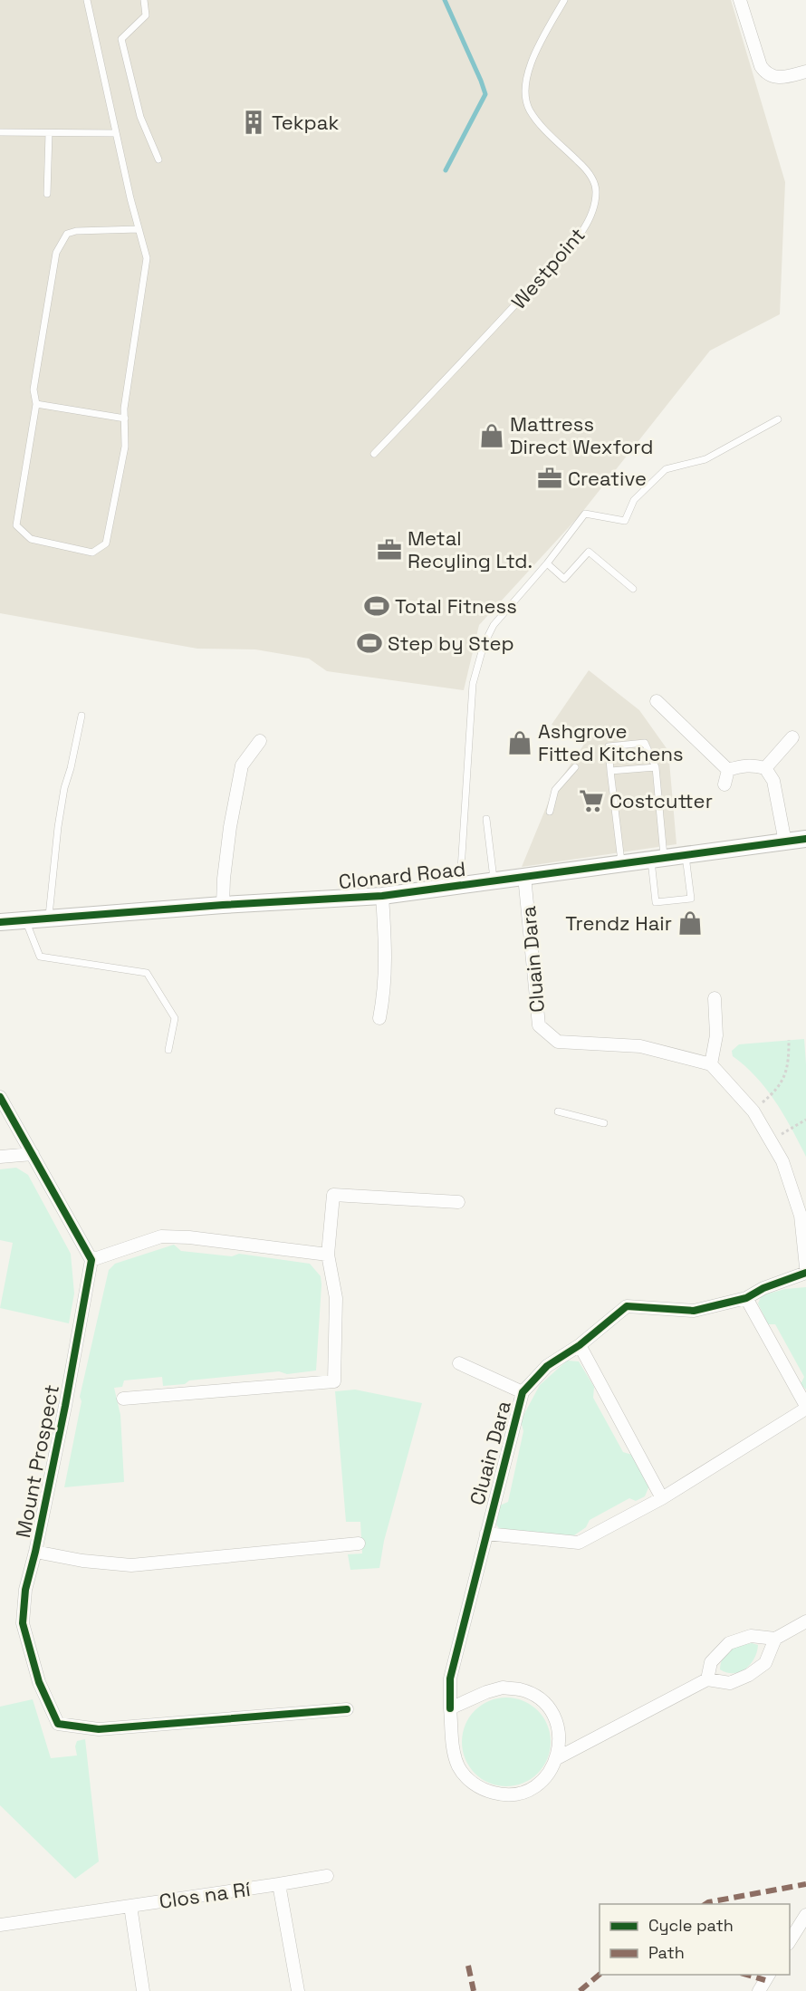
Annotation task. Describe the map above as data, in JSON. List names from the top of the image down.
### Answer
{
  "streets": {
    "street": [
      "Clonard Road",
      "Cluain Dara",
      "Mount Prospect",
      "Clos na Rí"
    ],
    "lane": ["Westpoint"]
  },
  "crossings": [
    ["Clonard Road", "Cluain Dara"]
  ],
  "places": {
    "building": ["Tekpak"],
    "shop": ["Mattress Direct Wexford", "Ashgrove Fitted Kitchens", "Trendz Hair"],
    "office": ["Creative", "Metal Recyling Ltd."],
    "sports": ["Total Fitness", "Step by Step"],
    "supermarket": ["Costcutter"]
  },
  "legend": ["Cycle path", "Path"]
}
